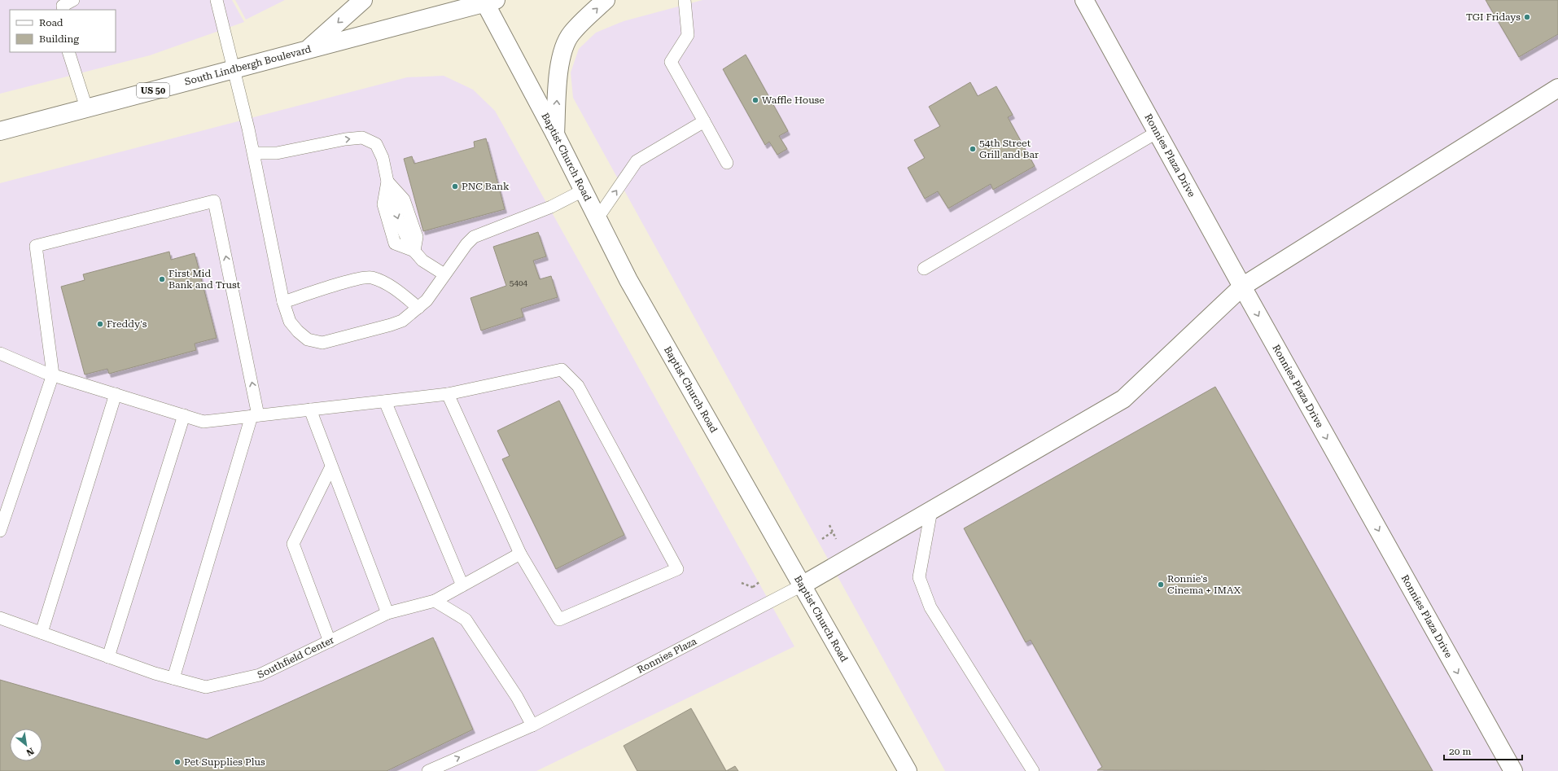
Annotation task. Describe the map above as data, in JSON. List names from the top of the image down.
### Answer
{
  "streets": {
    "street": [
      "South Lindbergh Boulevard",
      "US 50",
      "Ronnies Plaza Drive",
      "Baptist Church Road"
    ],
    "lane": ["Ronnies Plaza", "Southfield Center"]
  },
  "crossings": [
    ["South Lindbergh Boulevard", "Baptist Church Road"],
    ["Baptist Church Road", "Ronnies Plaza"]
  ],
  "one_way": ["Ronnies Plaza Drive"],
  "places": [
    "TGI Fridays",
    "Waffle House",
    "54th Street Grill and Bar",
    "PNC Bank",
    "First Mid Bank and Trust",
    "Freddy's",
    "Ronnie's Cinema + IMAX",
    "Pet Supplies Plus"
  ],
  "house_numbers": ["5404"],
  "legend": ["Road", "Building"],
  "scale_bar": "20 m",
  "north": "bottom right"
}
